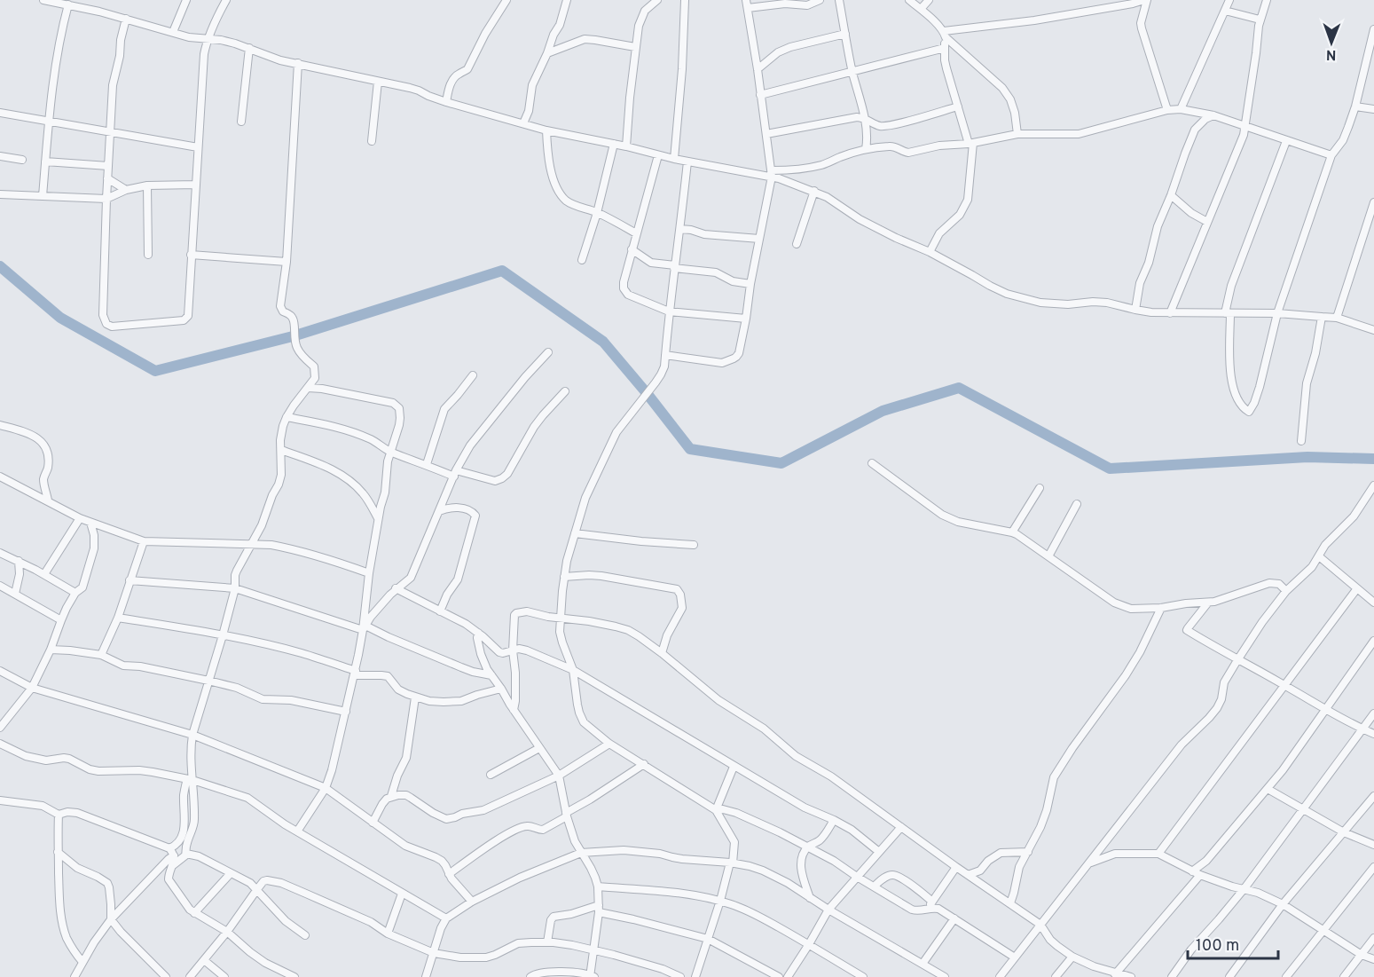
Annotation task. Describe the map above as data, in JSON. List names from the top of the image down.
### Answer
{
  "scale_bar": "100 m",
  "north": "bottom"
}
